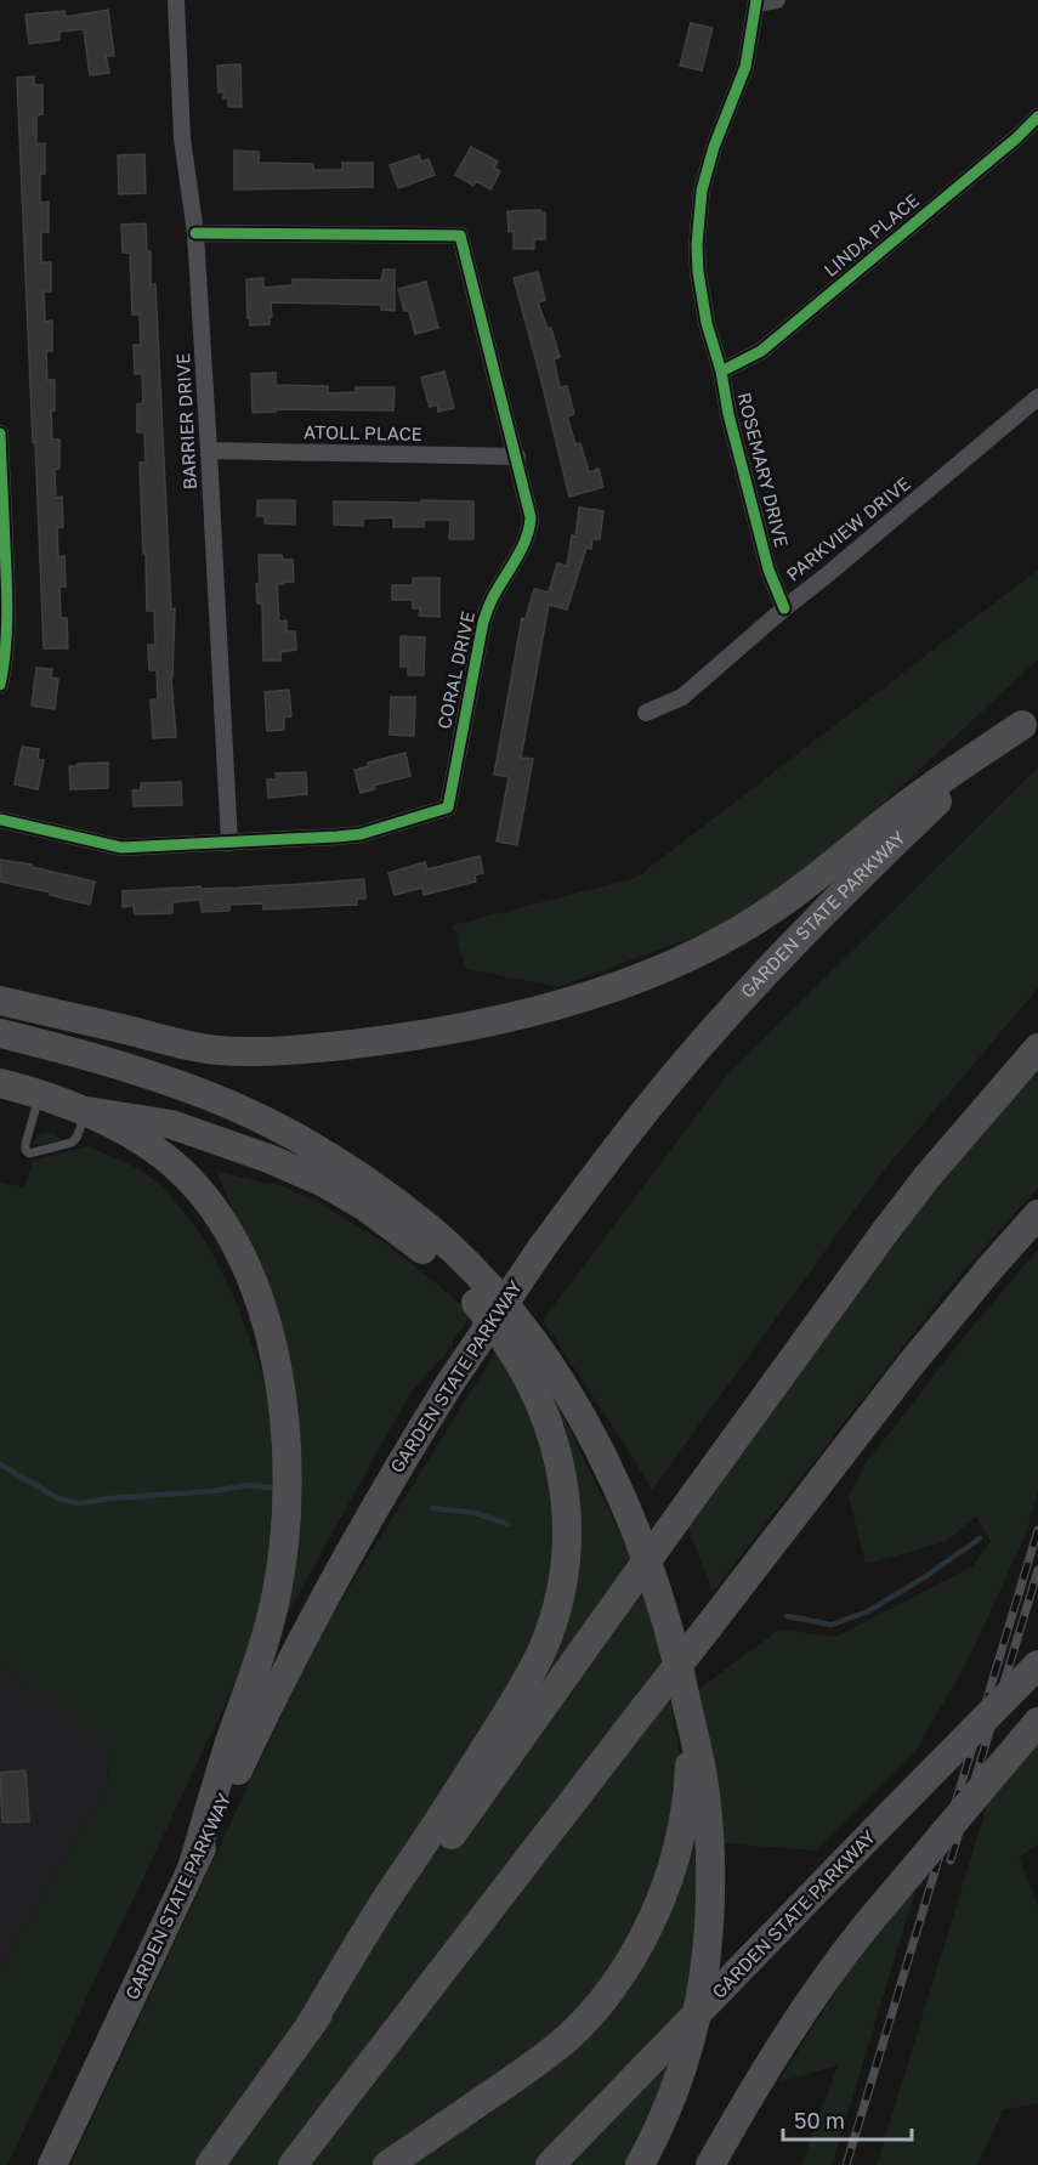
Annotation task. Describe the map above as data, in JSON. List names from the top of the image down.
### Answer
{
  "streets": {
    "highway": ["GARDEN STATE PARKWAY"],
    "street": [
      "LINDA PLACE",
      "BARRIER DRIVE",
      "ATOLL PLACE",
      "ROSEMARY DRIVE",
      "PARKVIEW DRIVE",
      "CORAL DRIVE"
    ]
  },
  "crossings": [
    ["LINDA PLACE", "ROSEMARY DRIVE"],
    ["BARRIER DRIVE", "ATOLL PLACE"],
    ["BARRIER DRIVE", "CORAL DRIVE"],
    ["ATOLL PLACE", "CORAL DRIVE"],
    ["ROSEMARY DRIVE", "PARKVIEW DRIVE"]
  ],
  "scale_bar": "50 m"
}
